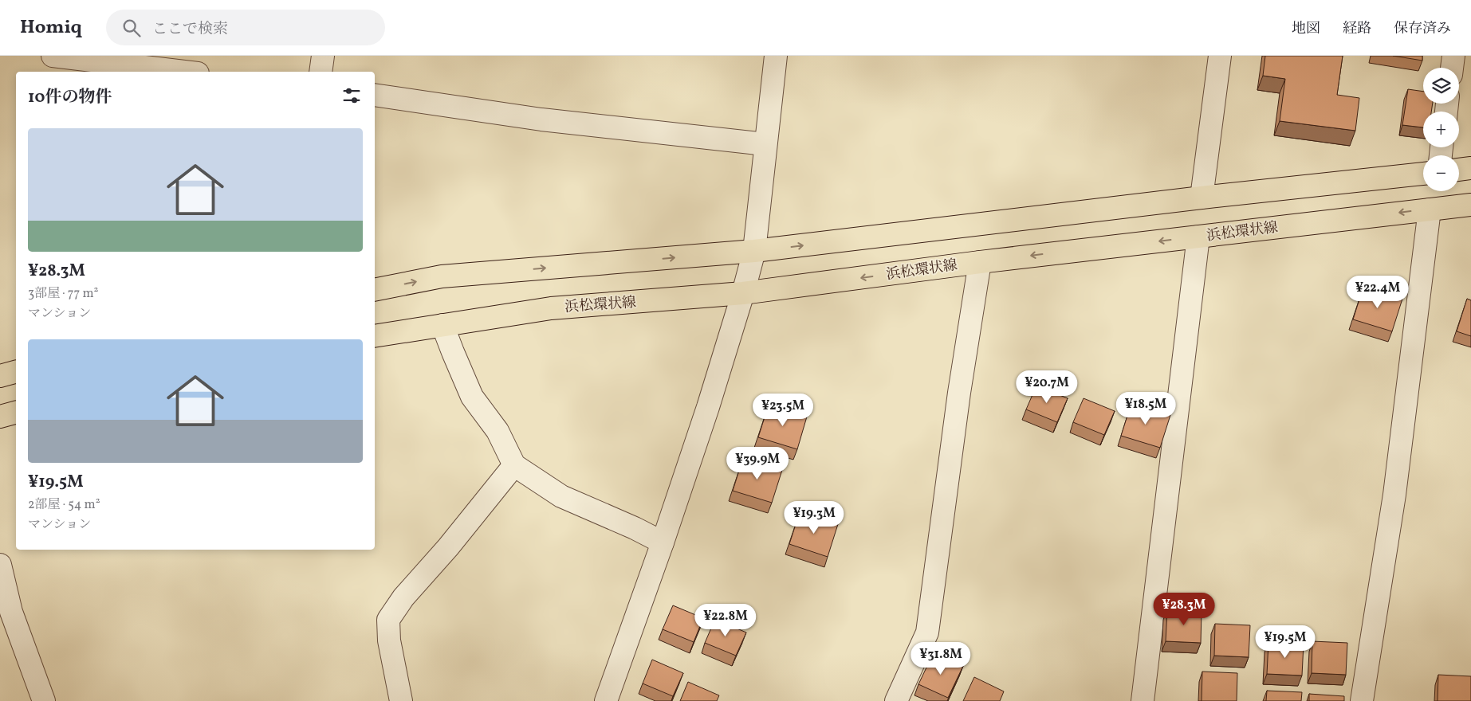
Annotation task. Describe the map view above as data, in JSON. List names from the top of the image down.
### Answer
{
  "streets": {
    "main road": ["浜松環状線"]
  },
  "page": {
    "header": "Homiq",
    "search": "ここで検索",
    "nav": ["地図", "経路", "保存済み"],
    "map_buttons": ["+", "−"],
    "heading": "10件の物件",
    "list": [
      {
        "name": "¥28.3M",
        "note": "3部屋 · 77 m² · マンション"
      },
      {
        "name": "¥19.5M",
        "note": "2部屋 · 54 m² · マンション"
      }
    ],
    "price": [
      "¥22.4M",
      "¥20.7M",
      "¥18.5M",
      "¥23.5M",
      "¥39.9M",
      "¥19.3M",
      "¥28.3M",
      "¥22.8M",
      "¥19.5M",
      "¥31.8M"
    ]
  }
}
